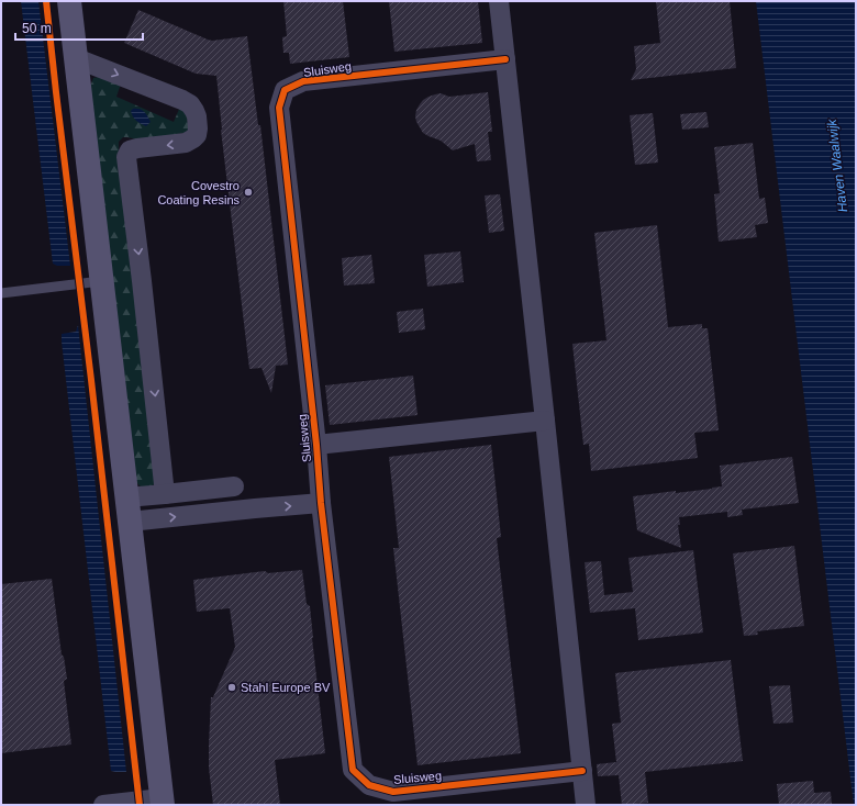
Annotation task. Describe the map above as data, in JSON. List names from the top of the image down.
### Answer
{
  "streets": {
    "street": ["Sluisweg"]
  },
  "water": ["Haven Waalwijk"],
  "places": ["Covestro Coating Resins", "Stahl Europe BV"],
  "scale_bar": "50 m"
}
